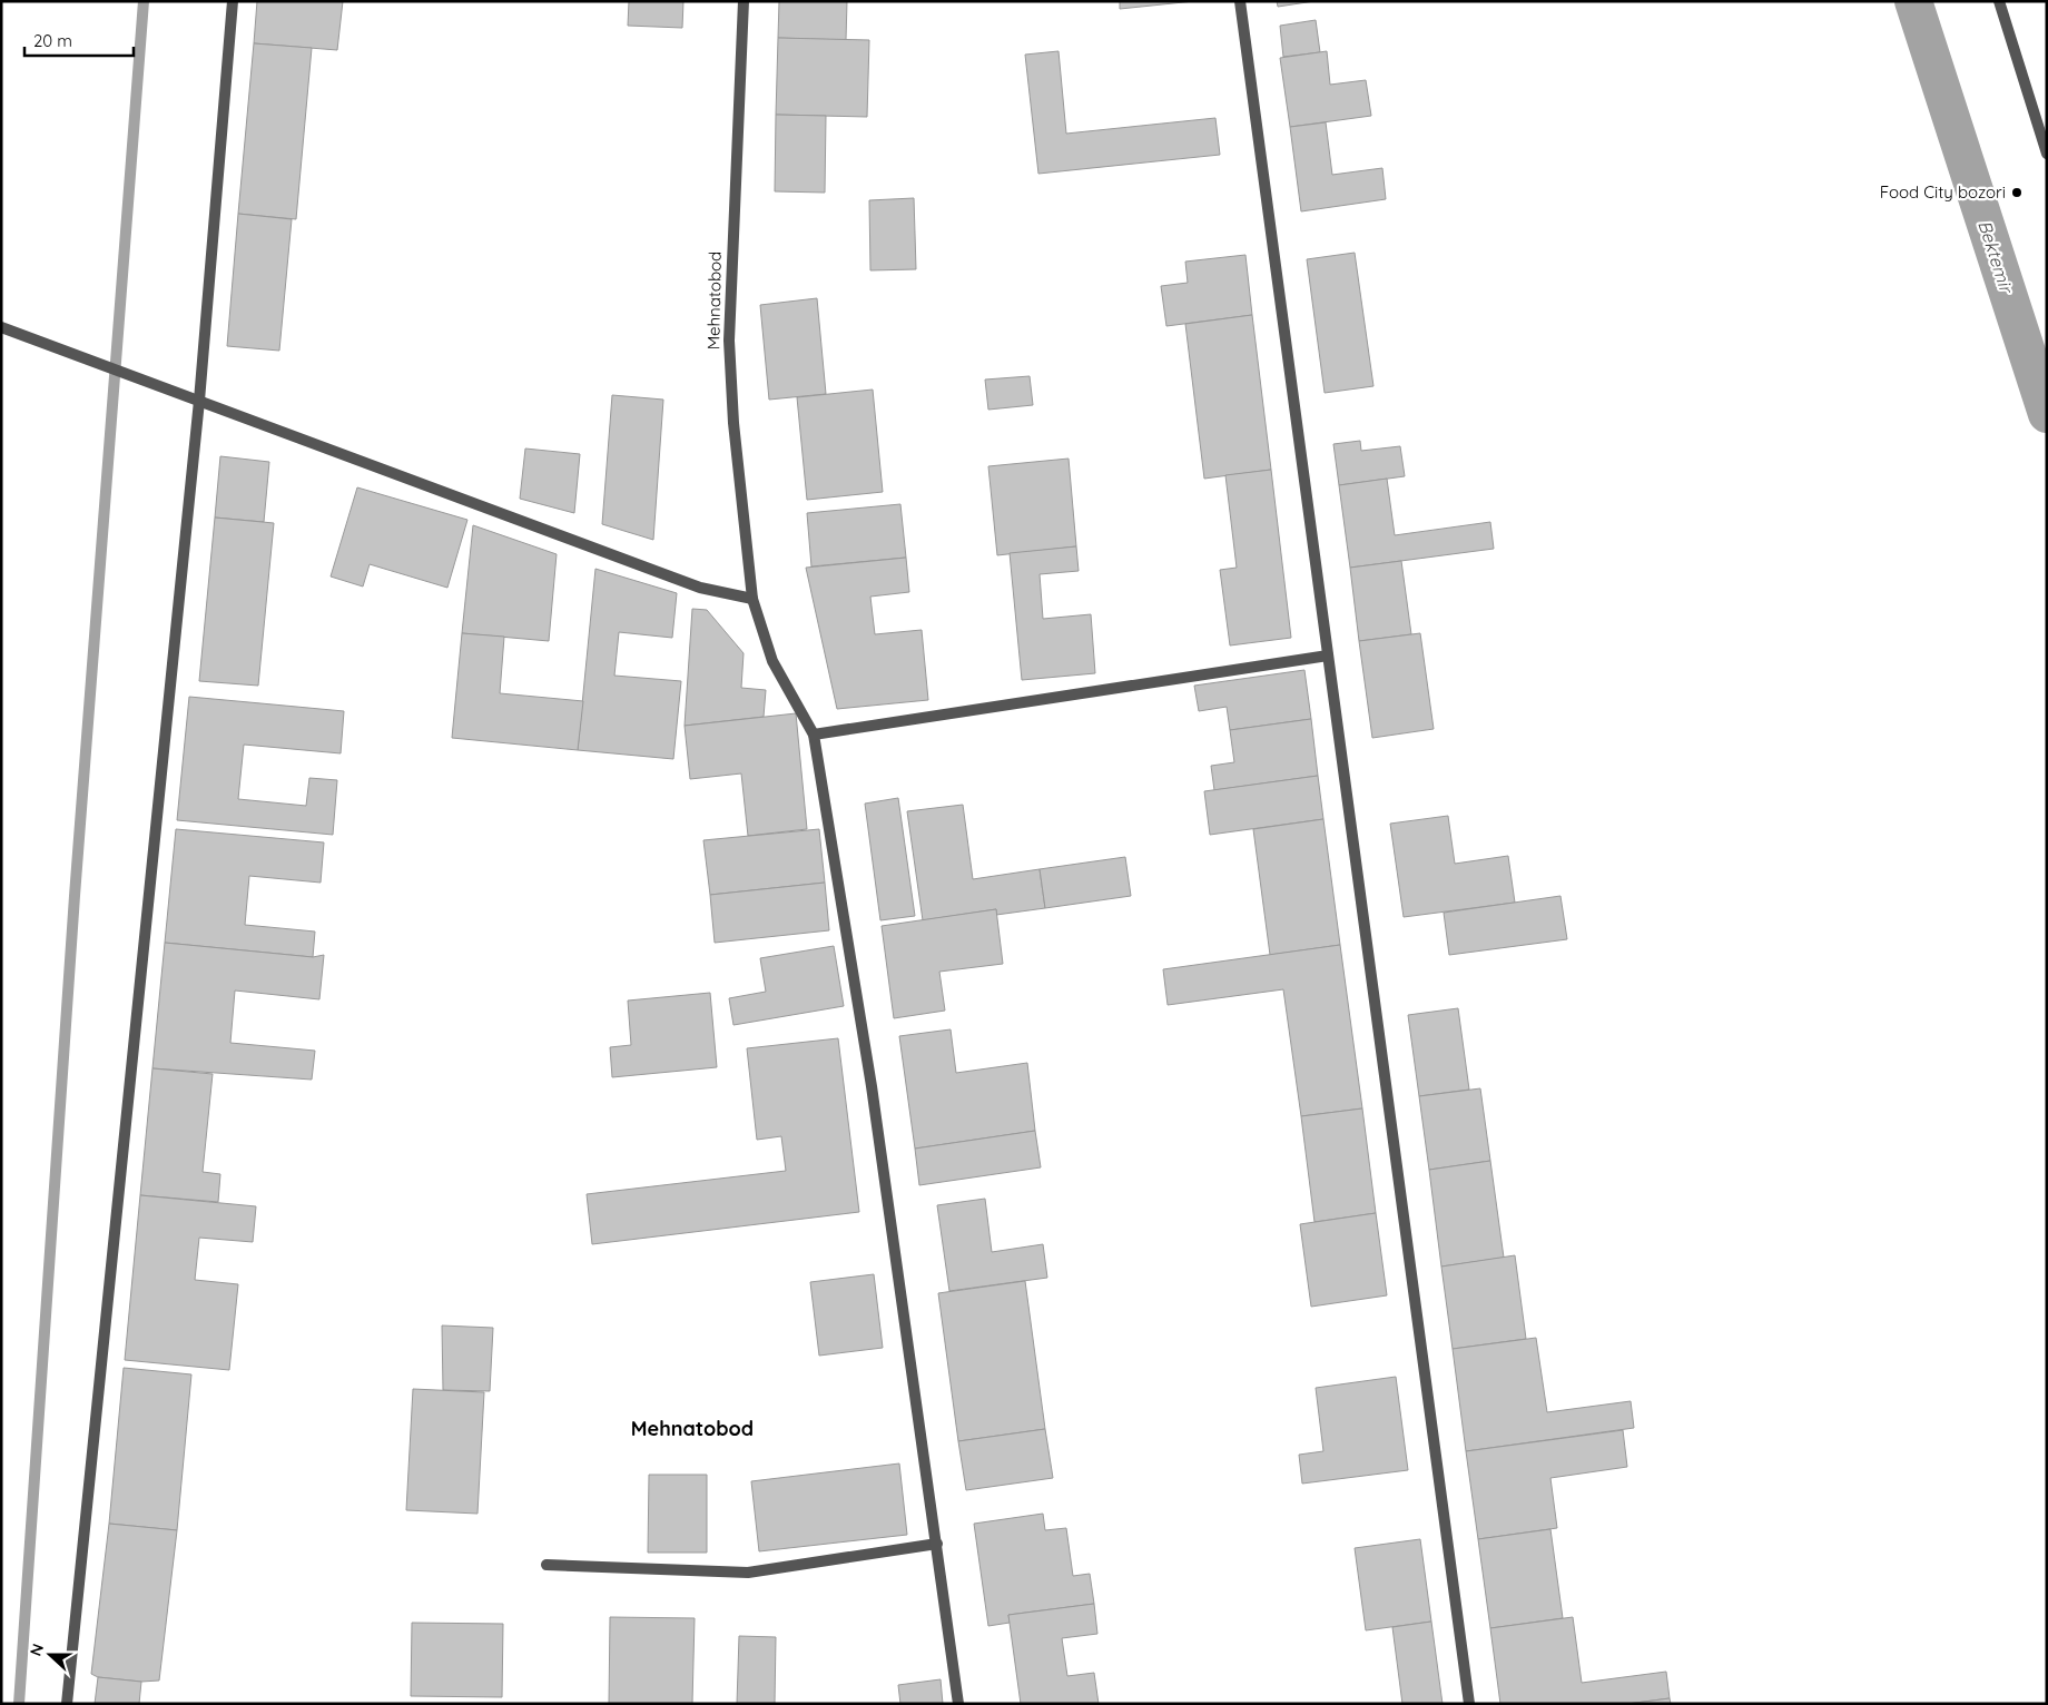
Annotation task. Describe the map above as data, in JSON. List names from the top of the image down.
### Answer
{
  "streets": {
    "street": ["Mehnatobod"]
  },
  "districts": ["Mehnatobod"],
  "water": ["Bektemir"],
  "places": ["Food City bozori"],
  "scale_bar": "20 m",
  "north": "left"
}
